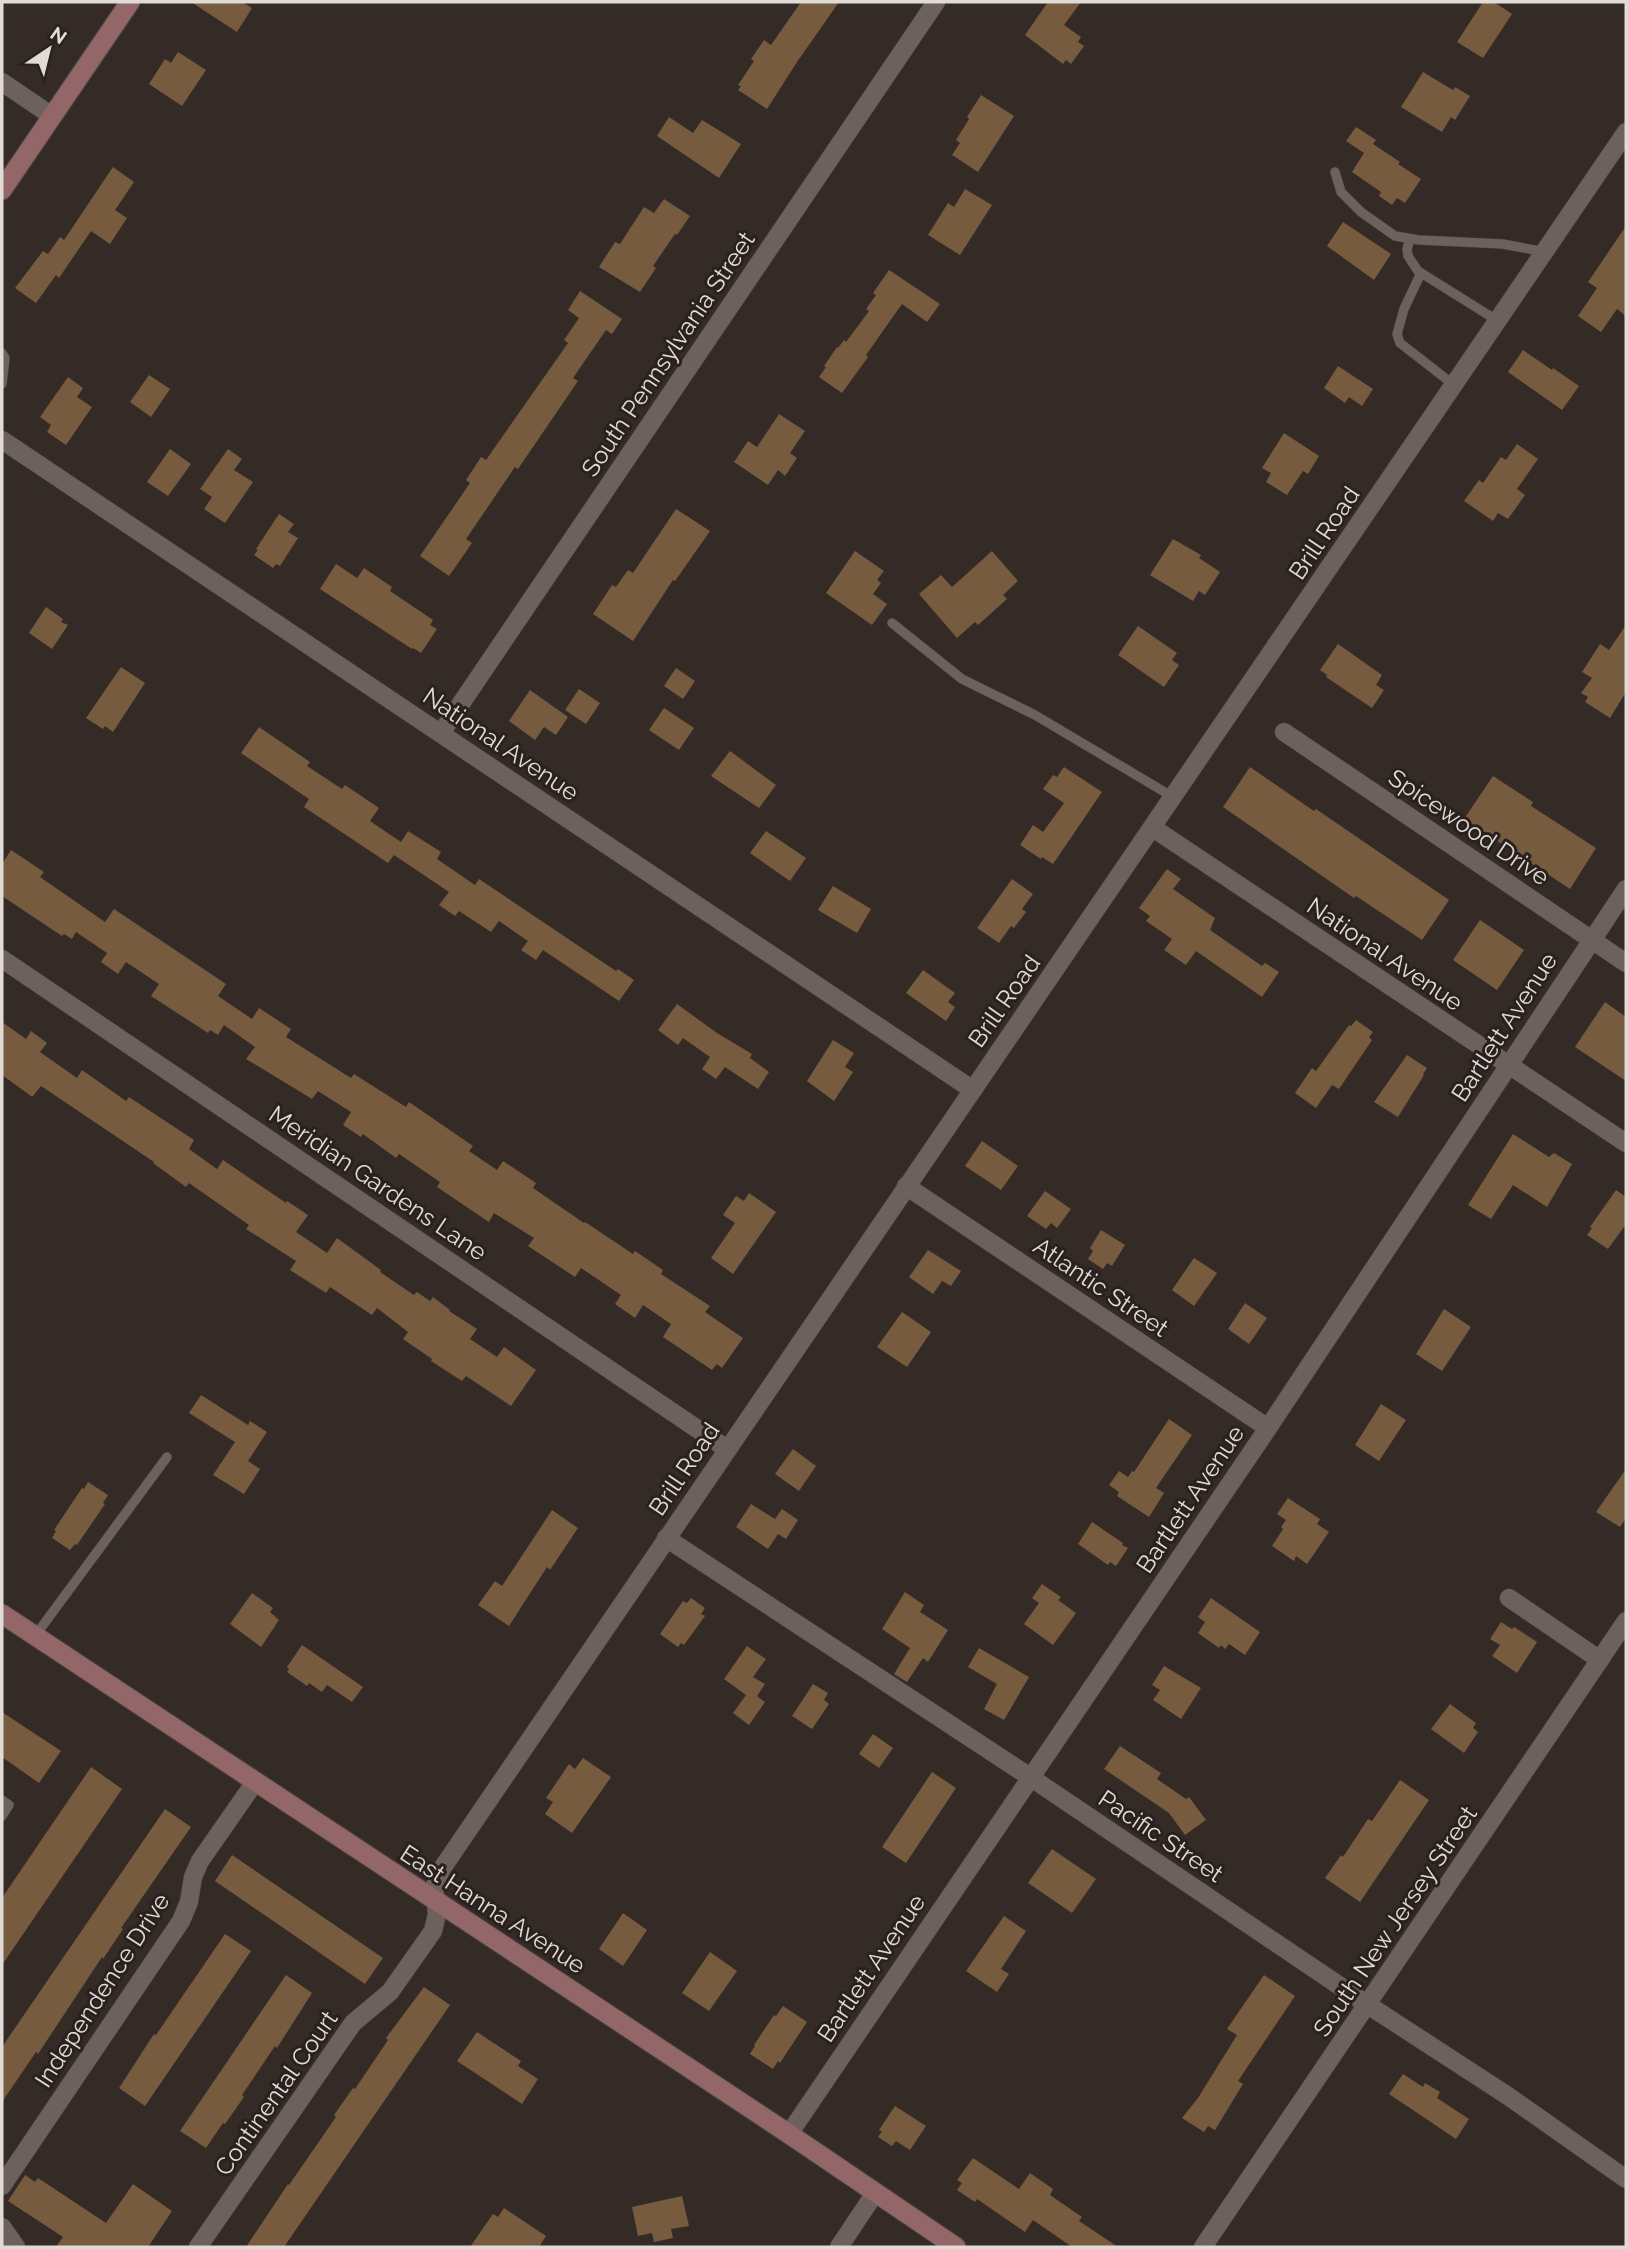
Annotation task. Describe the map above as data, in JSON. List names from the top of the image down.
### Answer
{
  "streets": {
    "main road": ["East Hanna Avenue"],
    "street": [
      "South Pennsylvania Street",
      "Brill Road",
      "National Avenue",
      "Spicewood Drive",
      "Bartlett Avenue",
      "Meridian Gardens Lane",
      "Atlantic Street",
      "Pacific Street",
      "South New Jersey Street",
      "Independence Drive",
      "Continental Court"
    ]
  },
  "crossings": [
    ["South Pennsylvania Street", "National Avenue"],
    ["Brill Road", "National Avenue"],
    ["Brill Road", "Meridian Gardens Lane"],
    ["Brill Road", "Atlantic Street"],
    ["Brill Road", "Pacific Street"],
    ["Brill Road", "East Hanna Avenue"],
    ["Brill Road", "Continental Court"],
    ["National Avenue", "Bartlett Avenue"],
    ["Spicewood Drive", "Bartlett Avenue"],
    ["Bartlett Avenue", "Atlantic Street"],
    ["Bartlett Avenue", "Pacific Street"],
    ["Bartlett Avenue", "East Hanna Avenue"],
    ["Pacific Street", "South New Jersey Street"],
    ["East Hanna Avenue", "Independence Drive"],
    ["East Hanna Avenue", "Continental Court"]
  ],
  "north": "top right"
}
